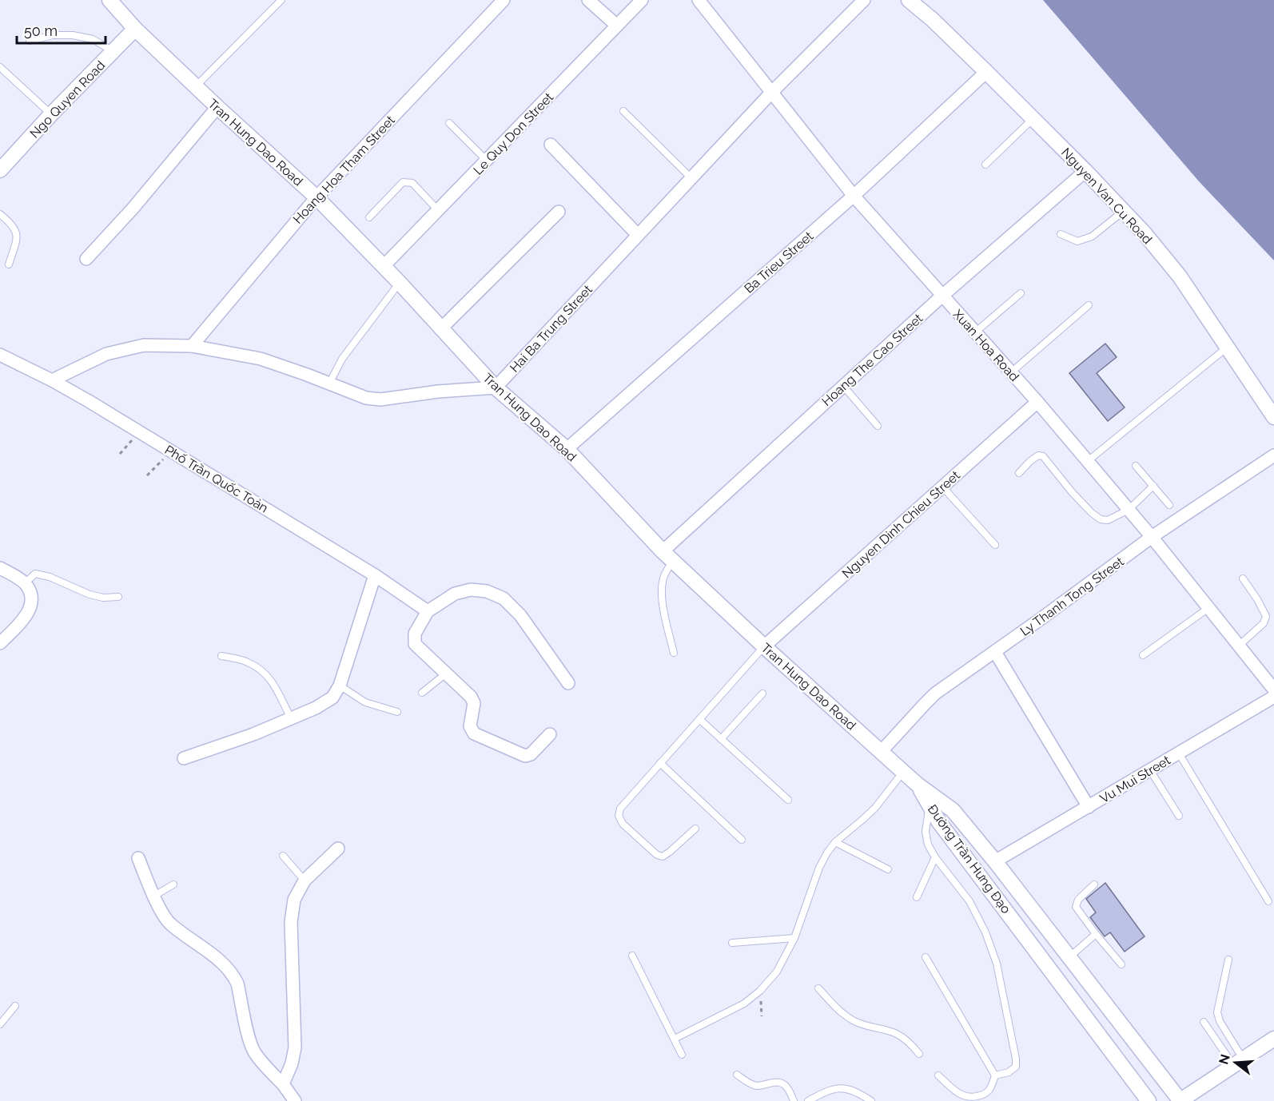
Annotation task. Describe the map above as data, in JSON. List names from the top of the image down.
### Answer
{
  "streets": {
    "street": [
      "Ngo Quyen Road",
      "Le Quy Don Street",
      "Tran Hung Dao Road",
      "Hoang Hoa Tham Street",
      "Nguyen Van Cu Road",
      "Ba Trieu Street",
      "Hai Ba Trung Street",
      "Xuan Hoa Road",
      "Hoang The Cao Street",
      "Phố Trần Quốc Toản",
      "Nguyen Dinh Chieu Street",
      "Ly Thanh Tong Street",
      "Vu Mui Street",
      "Đường Trần Hưng Đạo"
    ]
  },
  "crossings": [
    ["Ngo Quyen Road", "Tran Hung Dao Road"],
    ["Le Quy Don Street", "Tran Hung Dao Road"],
    ["Tran Hung Dao Road", "Hoang Hoa Tham Street"],
    ["Tran Hung Dao Road", "Ba Trieu Street"],
    ["Tran Hung Dao Road", "Hai Ba Trung Street"],
    ["Tran Hung Dao Road", "Hoang The Cao Street"],
    ["Tran Hung Dao Road", "Nguyen Dinh Chieu Street"],
    ["Tran Hung Dao Road", "Ly Thanh Tong Street"],
    ["Tran Hung Dao Road", "Đường Trần Hưng Đạo"],
    ["Nguyen Van Cu Road", "Ba Trieu Street"],
    ["Nguyen Van Cu Road", "Hoang The Cao Street"],
    ["Ba Trieu Street", "Xuan Hoa Road"],
    ["Hai Ba Trung Street", "Xuan Hoa Road"],
    ["Xuan Hoa Road", "Hoang The Cao Street"],
    ["Xuan Hoa Road", "Nguyen Dinh Chieu Street"],
    ["Xuan Hoa Road", "Ly Thanh Tong Street"],
    ["Vu Mui Street", "Đường Trần Hưng Đạo"]
  ],
  "scale_bar": "50 m",
  "north": "left"
}
